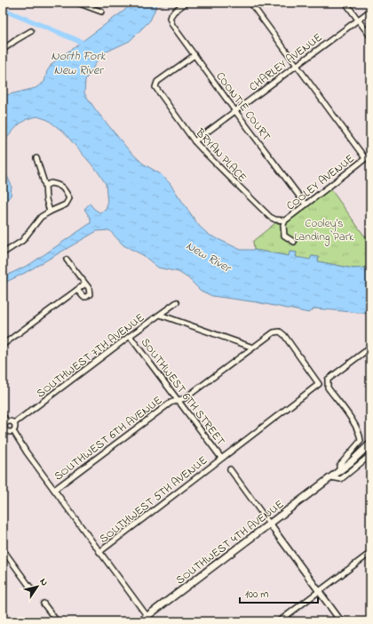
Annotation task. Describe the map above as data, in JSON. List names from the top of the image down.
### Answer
{
  "streets": {
    "main road": ["SOUTHWEST 4TH AVENUE"],
    "street": [
      "CHARLEY AVENUE",
      "COONTIE COURT",
      "BRYAN PLACE",
      "COOLEY AVENUE",
      "SOUTHWEST 7TH AVENUE",
      "SOUTHWEST 6TH STREET",
      "SOUTHWEST 6TH AVENUE",
      "SOUTHWEST 5TH AVENUE"
    ]
  },
  "crossings": [
    ["CHARLEY AVENUE", "COONTIE COURT"],
    ["CHARLEY AVENUE", "BRYAN PLACE"],
    ["COONTIE COURT", "BRYAN PLACE"],
    ["COONTIE COURT", "COOLEY AVENUE"],
    ["BRYAN PLACE", "COOLEY AVENUE"],
    ["SOUTHWEST 7TH AVENUE", "SOUTHWEST 6TH STREET"],
    ["SOUTHWEST 6TH STREET", "SOUTHWEST 6TH AVENUE"],
    ["SOUTHWEST 6TH STREET", "SOUTHWEST 5TH AVENUE"],
    ["SOUTHWEST 6TH AVENUE", "SOUTHWEST 5TH AVENUE"]
  ],
  "water": ["North Fork New River", "New River"],
  "parks": ["Cooley's Landing Park"],
  "scale_bar": "100 m",
  "north": "top right"
}
